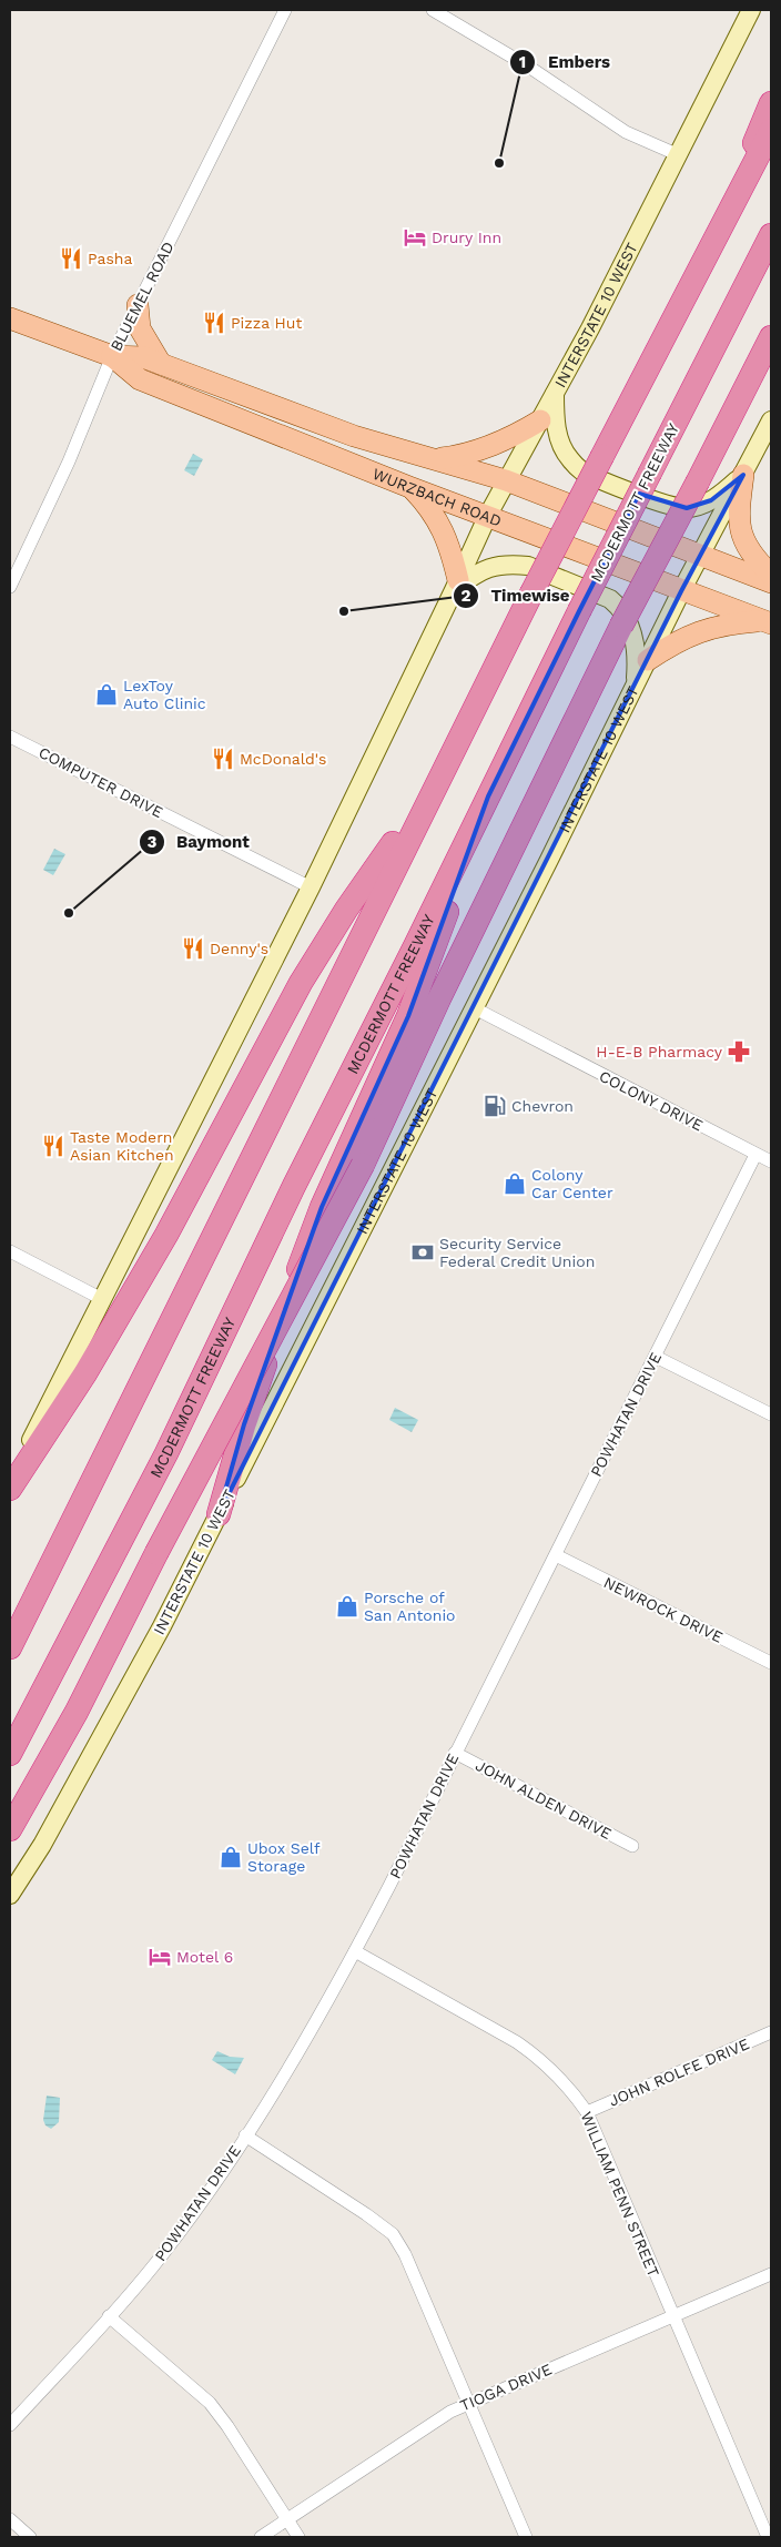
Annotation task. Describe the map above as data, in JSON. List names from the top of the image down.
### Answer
{
  "streets": {
    "highway": ["MCDERMOTT FREEWAY"],
    "main road": ["INTERSTATE 10 WEST", "WURZBACH ROAD"],
    "street": [
      "BLUEMEL ROAD",
      "COMPUTER DRIVE",
      "COLONY DRIVE",
      "POWHATAN DRIVE",
      "NEWROCK DRIVE",
      "JOHN ALDEN DRIVE",
      "JOHN ROLFE DRIVE",
      "WILLIAM PENN STREET",
      "TIOGA DRIVE"
    ]
  },
  "crossings": [
    ["BLUEMEL ROAD", "WURZBACH ROAD"],
    ["INTERSTATE 10 WEST", "WURZBACH ROAD"],
    ["INTERSTATE 10 WEST", "COMPUTER DRIVE"],
    ["INTERSTATE 10 WEST", "COLONY DRIVE"],
    ["COLONY DRIVE", "POWHATAN DRIVE"],
    ["POWHATAN DRIVE", "NEWROCK DRIVE"],
    ["POWHATAN DRIVE", "JOHN ALDEN DRIVE"],
    ["POWHATAN DRIVE", "WILLIAM PENN STREET"],
    ["JOHN ROLFE DRIVE", "WILLIAM PENN STREET"],
    ["WILLIAM PENN STREET", "TIOGA DRIVE"]
  ],
  "places": {
    "other": ["Embers", "Timewise", "Baymont"],
    "hotel": ["Drury Inn", "Motel 6"],
    "restaurant": [
      "Pasha",
      "Pizza Hut",
      "McDonald's",
      "Denny's",
      "Taste Modern Asian Kitchen"
    ],
    "shop": [
      "LexToy Auto Clinic",
      "Colony Car Center",
      "Porsche of San Antonio",
      "Ubox Self Storage"
    ],
    "pharmacy": ["H-E-B Pharmacy"],
    "fuel station": ["Chevron"],
    "bank": ["Security Service Federal Credit Union"]
  }
}
